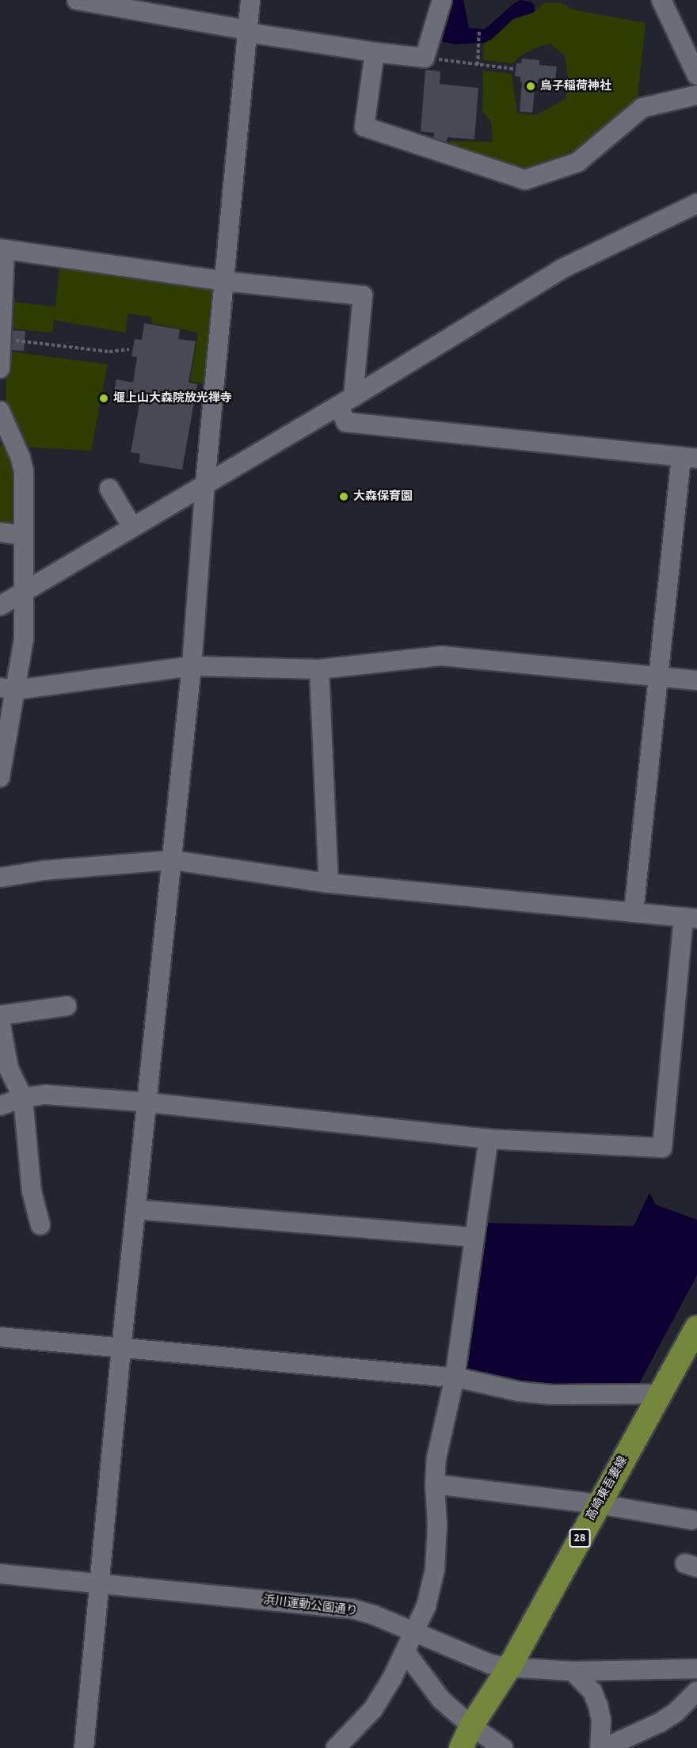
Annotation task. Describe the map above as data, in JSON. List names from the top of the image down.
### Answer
{
  "streets": {
    "main road": ["高崎東吾妻線", "28"],
    "street": ["浜川運動公園通り"]
  },
  "crossings": [
    ["高崎東吾妻線", "浜川運動公園通り"]
  ],
  "places": ["烏子稲荷神社", "堰上山大森院放光禅寺", "大森保育園"]
}
